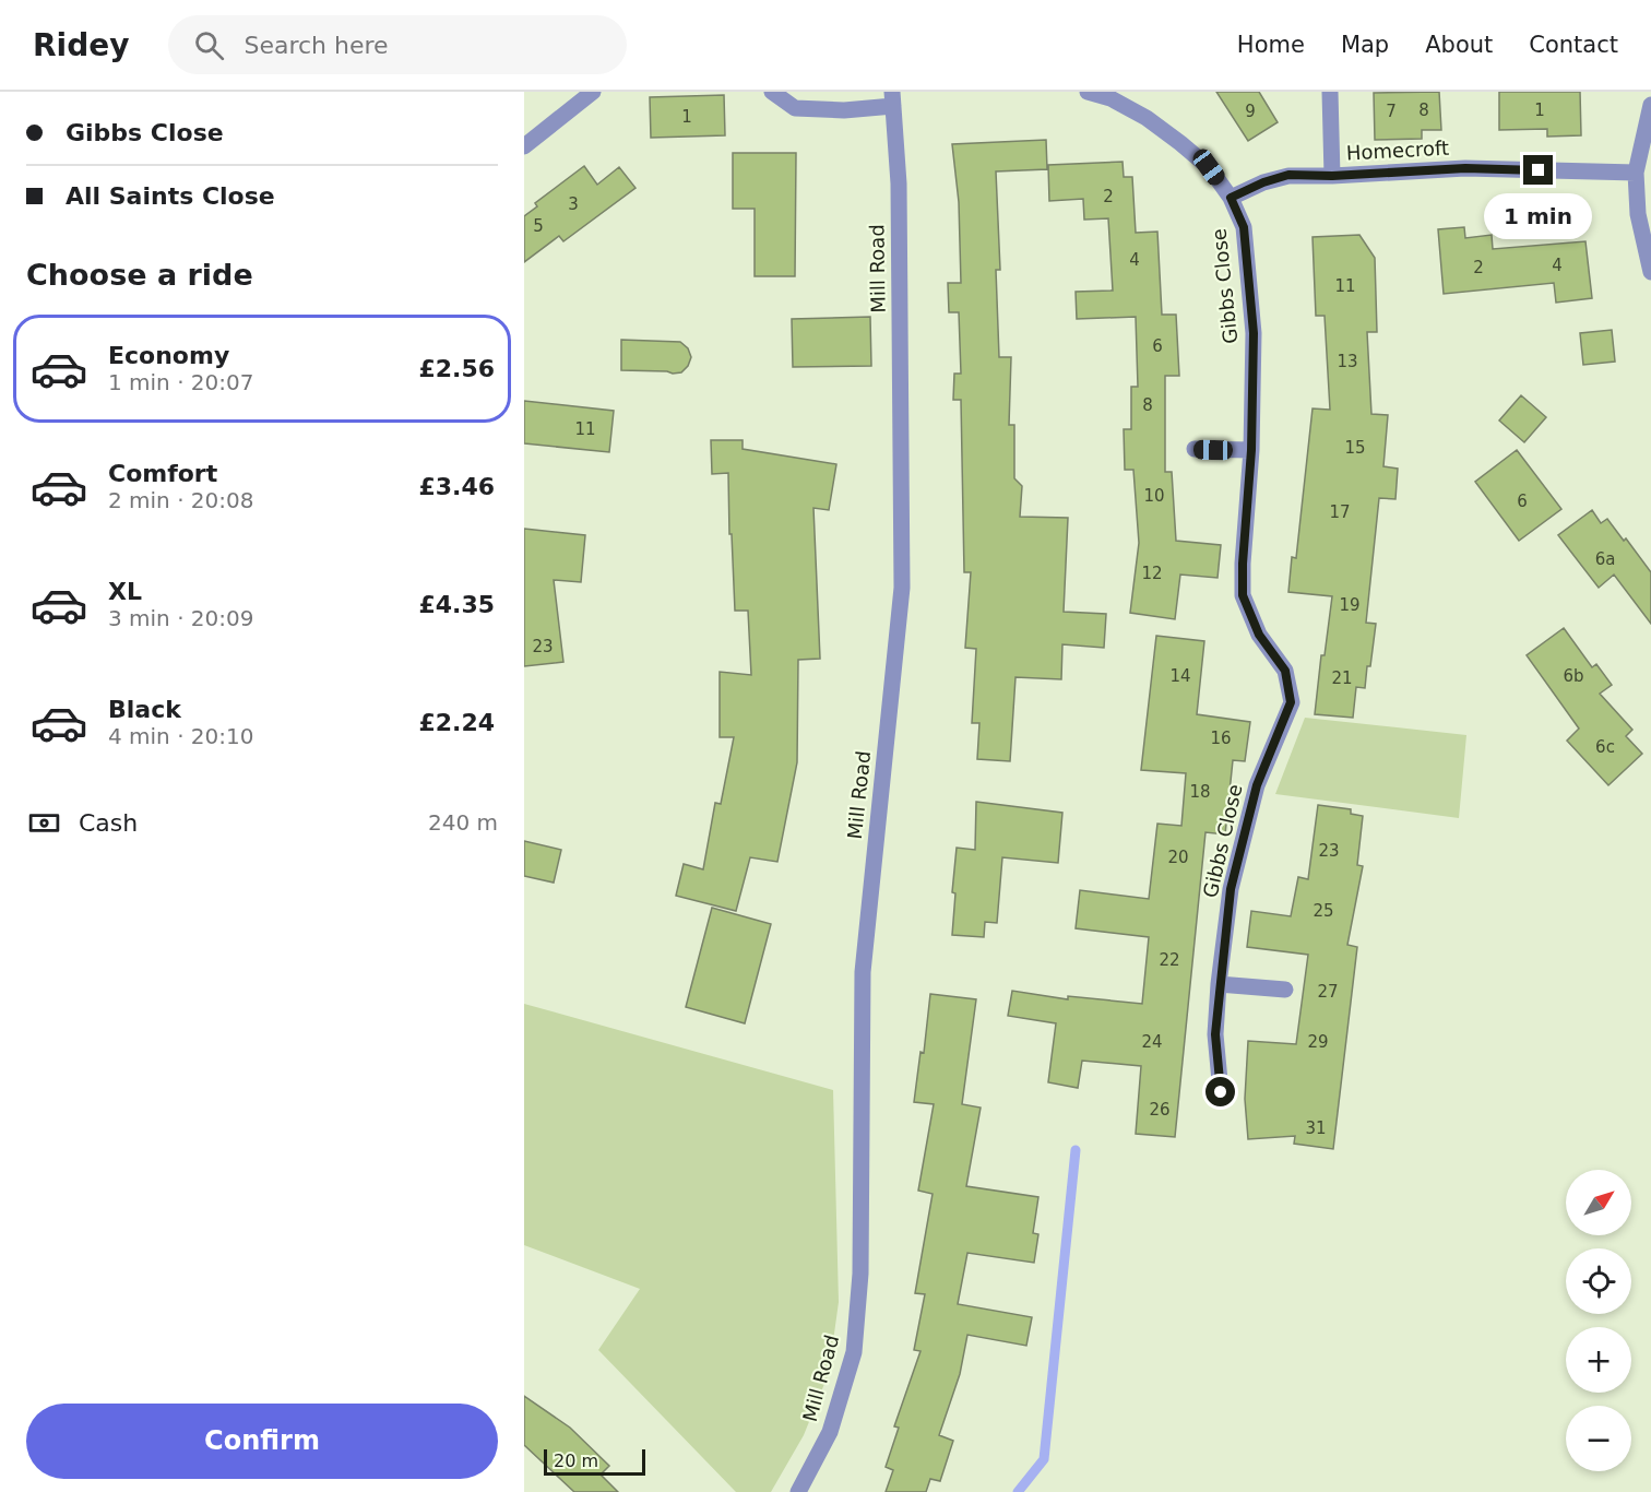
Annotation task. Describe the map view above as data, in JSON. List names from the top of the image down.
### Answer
{
  "streets": {
    "street": ["Homecroft", "Mill Road", "Gibbs Close"]
  },
  "crossings": [
    ["Homecroft", "Gibbs Close"]
  ],
  "house_numbers": [
    "8",
    "1",
    "9",
    "7",
    "1",
    "2",
    "3",
    "5",
    "4",
    "4",
    "2",
    "11",
    "6",
    "13",
    "8",
    "11",
    "15",
    "10",
    "6",
    "17",
    "6a",
    "12",
    "19",
    "23",
    "14",
    "6b",
    "21",
    "16",
    "6c",
    "18",
    "23",
    "20",
    "25",
    "22",
    "27",
    "24",
    "29",
    "26",
    "31"
  ],
  "scale_bar": "20 m",
  "north": "top right",
  "page": {
    "header": "Ridey",
    "search": "Search here",
    "nav": [
      "Home",
      "Map",
      "About",
      "Contact"
    ],
    "banner": ["Gibbs Close", "All Saints Close"],
    "bubble": "1 min",
    "heading": "Choose a ride",
    "list": [
      {
        "name": "Economy",
        "note": "1 min · 20:07",
        "value": "£2.56"
      },
      {
        "name": "Comfort",
        "note": "2 min · 20:08",
        "value": "£3.46"
      },
      {
        "name": "XL",
        "note": "3 min · 20:09",
        "value": "£4.35"
      },
      {
        "name": "Black",
        "note": "4 min · 20:10",
        "value": "£2.24"
      }
    ],
    "pay": ["Cash", "240 m"],
    "map_buttons": ["+", "−"],
    "buttons": "Confirm",
    "scale": "20 m"
  }
}
